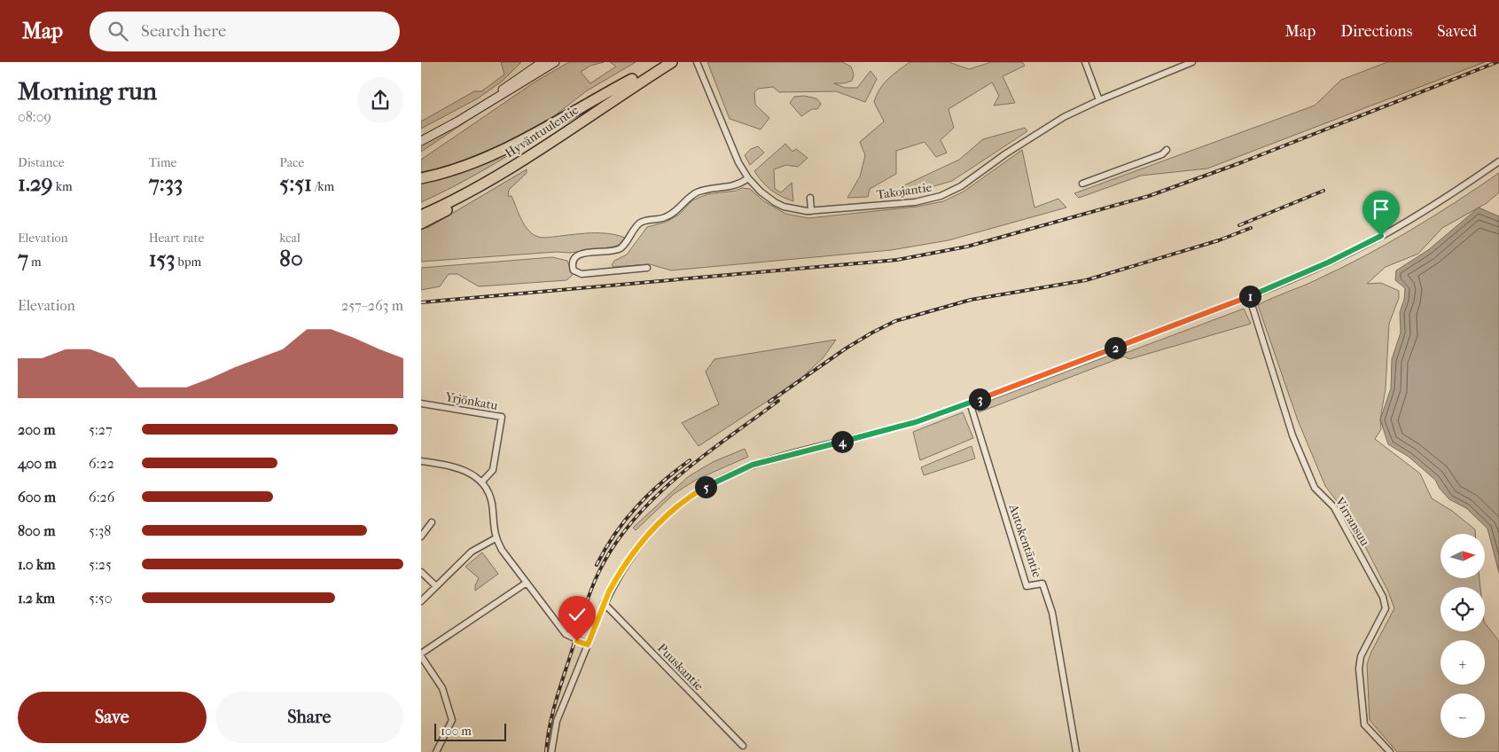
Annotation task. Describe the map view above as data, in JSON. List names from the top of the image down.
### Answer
{
  "streets": {
    "highway": ["Hyväntuulentie"],
    "street": [
      "Takojantie",
      "Yrjönkatu",
      "Virransuu",
      "Autokentäntie",
      "Puuskantie"
    ]
  },
  "scale_bar": "100 m",
  "north": "right",
  "page": {
    "header": "Map",
    "search": "Search here",
    "nav": ["Map", "Directions", "Saved"],
    "heading": ["Morning run", "08:09"],
    "stats": [
      ["Distance", "1.29 km"],
      ["Time", "7:33"],
      ["Pace", "5:51 /km"],
      ["Elevation", "7 m"],
      ["Heart rate", "153 bpm"],
      ["kcal", "80"]
    ],
    "pins": [
      "1",
      "2",
      "3",
      "4",
      "5"
    ],
    "chart": ["Elevation", "257–263 m"],
    "list": [
      {
        "name": "200 m",
        "note": "5:27"
      },
      {
        "name": "400 m",
        "note": "6:22"
      },
      {
        "name": "600 m",
        "note": "6:26"
      },
      {
        "name": "800 m",
        "note": "5:38"
      },
      {
        "name": "1.0 km",
        "note": "5:25"
      },
      {
        "name": "1.2 km",
        "note": "5:50"
      }
    ],
    "map_buttons": ["+", "−"],
    "buttons": ["Save", "Share"],
    "scale": "100 m"
  }
}
